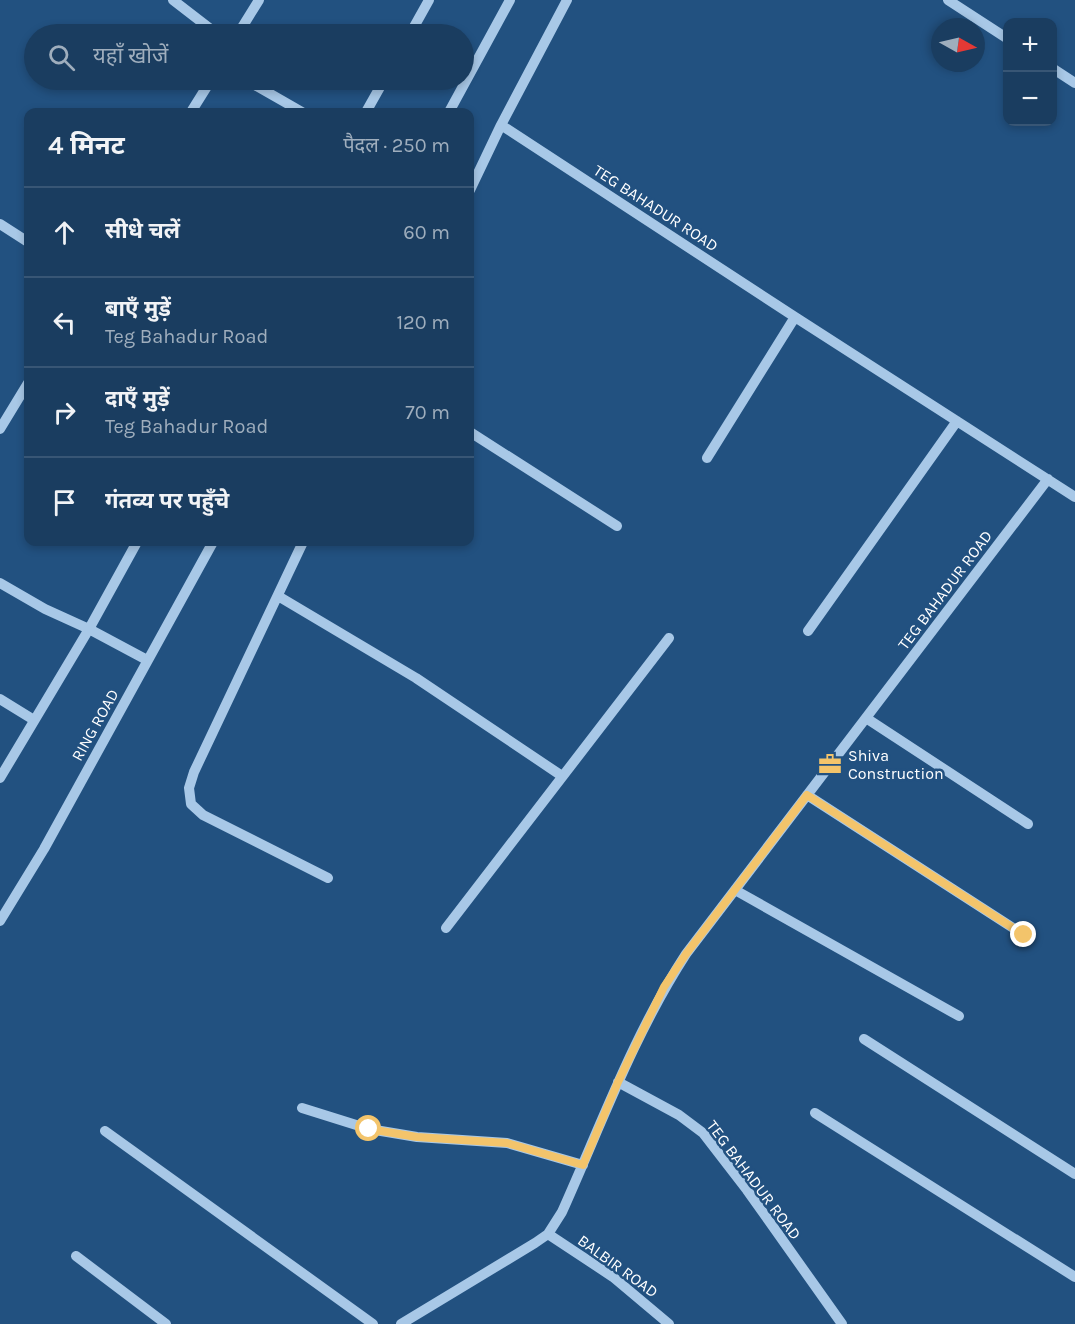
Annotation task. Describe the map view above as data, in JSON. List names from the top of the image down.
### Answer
{
  "streets": {
    "street": ["TEG BAHADUR ROAD", "RING ROAD", "BALBIR ROAD"]
  },
  "crossings": [
    ["TEG BAHADUR ROAD", "BALBIR ROAD"]
  ],
  "places": {
    "office": ["Shiva Construction"]
  },
  "north": "right",
  "page": {
    "map_buttons": ["+", "−"],
    "search": "यहाँ खोजें",
    "heading": ["4 मिनट", "पैदल · 250 m"],
    "list": [
      ["सीधे चलें", "60 m"],
      ["बाएँ मुड़ें", "Teg Bahadur Road", "120 m"],
      ["दाएँ मुड़ें", "Teg Bahadur Road", "70 m"],
      "गंतव्य पर पहुँचे"
    ]
  }
}
